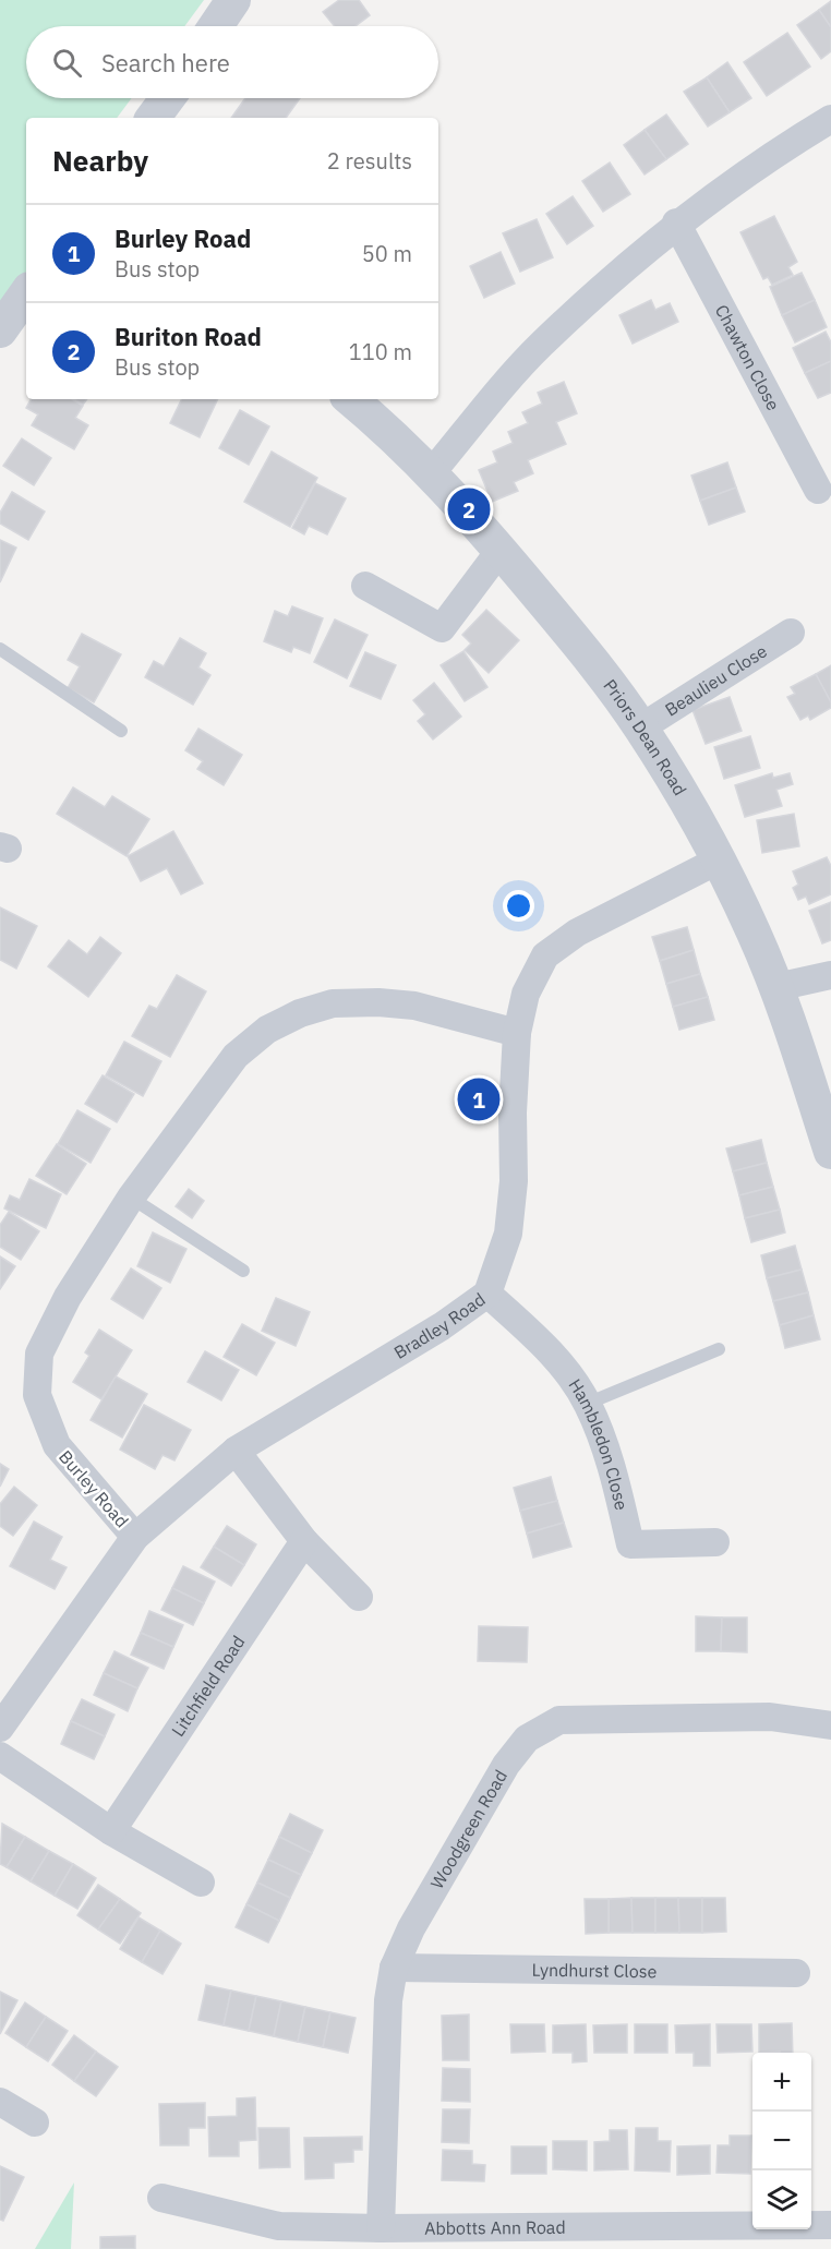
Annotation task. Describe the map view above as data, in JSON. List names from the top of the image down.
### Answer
{
  "streets": {
    "street": [
      "Chawton Close",
      "Beaulieu Close",
      "Priors Dean Road",
      "Bradley Road",
      "Hambledon Close",
      "Burley Road",
      "Litchfield Road",
      "Woodgreen Road",
      "Lyndhurst Close",
      "Abbotts Ann Road"
    ]
  },
  "crossings": [
    ["Beaulieu Close", "Priors Dean Road"],
    ["Priors Dean Road", "Bradley Road"],
    ["Bradley Road", "Hambledon Close"],
    ["Bradley Road", "Burley Road"],
    ["Woodgreen Road", "Lyndhurst Close"],
    ["Woodgreen Road", "Abbotts Ann Road"]
  ],
  "page": {
    "search": "Search here",
    "heading": ["Nearby", "2 results"],
    "list": [
      {
        "mark": "1",
        "name": "Burley Road",
        "note": "Bus stop",
        "value": "50 m"
      },
      {
        "mark": "2",
        "name": "Buriton Road",
        "note": "Bus stop",
        "value": "110 m"
      }
    ],
    "pins": ["2", "1"],
    "map_buttons": ["+", "−"]
  }
}
